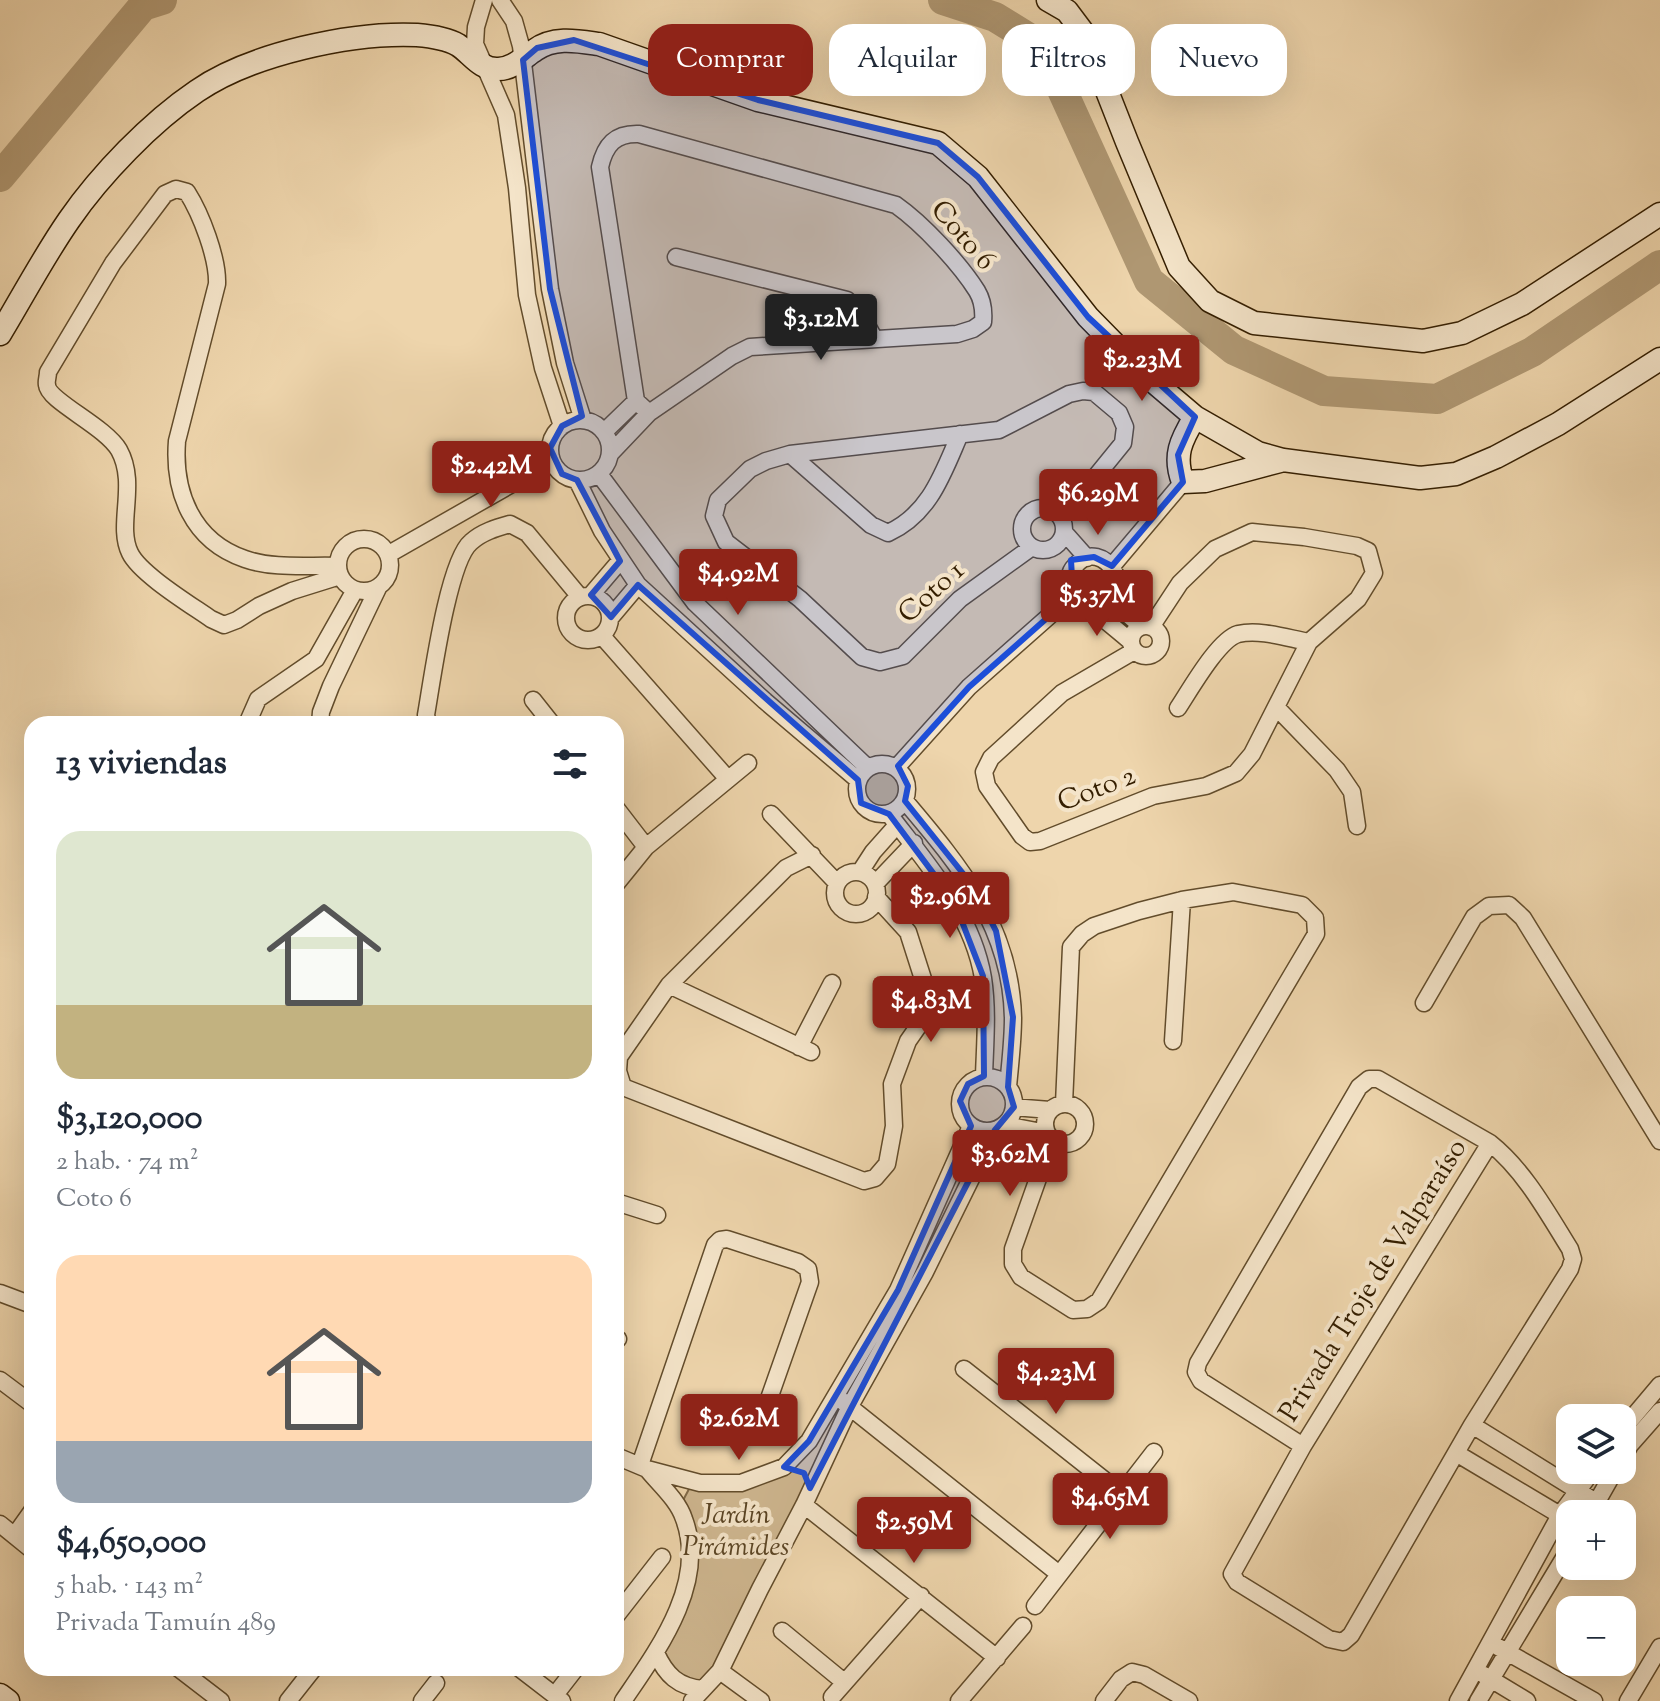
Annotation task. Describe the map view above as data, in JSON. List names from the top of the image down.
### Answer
{
  "streets": {
    "street": [
      "Coto 6",
      "Coto 1",
      "Coto 2",
      "Privada Troje de Valparaíso"
    ]
  },
  "parks": ["Jardín Pirámides"],
  "page": {
    "chip": [
      "Comprar",
      "Alquilar",
      "Filtros",
      "Nuevo"
    ],
    "price": [
      "$3.12M",
      "$2.23M",
      "$2.42M",
      "$6.29M",
      "$4.92M",
      "$5.37M",
      "$2.96M",
      "$4.83M",
      "$3.62M",
      "$4.23M",
      "$2.62M",
      "$4.65M",
      "$2.59M"
    ],
    "heading": "13 viviendas",
    "list": [
      {
        "name": "$3,120,000",
        "note": "2 hab. · 74 m² · Coto 6"
      },
      {
        "name": "$4,650,000",
        "note": "5 hab. · 143 m² · Privada Tamuín 489"
      }
    ],
    "map_buttons": ["+", "−"]
  }
}
